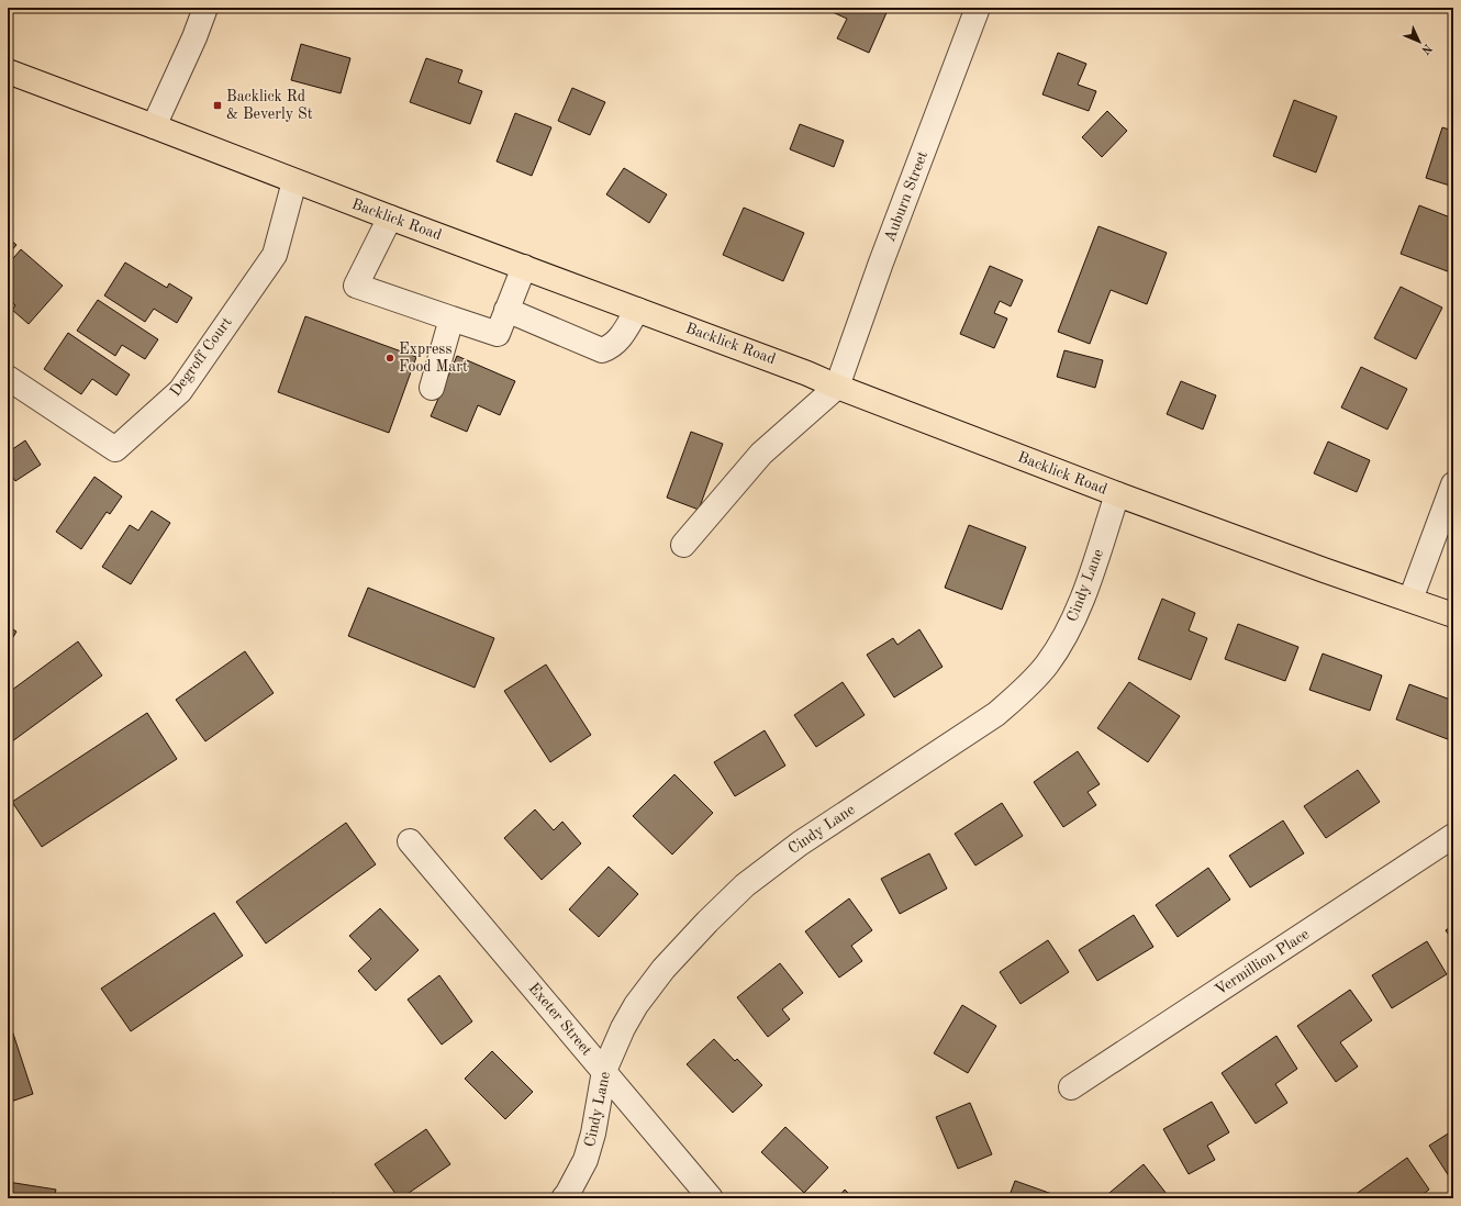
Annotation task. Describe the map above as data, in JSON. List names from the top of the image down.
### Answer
{
  "streets": {
    "main road": ["Backlick Road"],
    "street": [
      "Auburn Street",
      "Degroff Court",
      "Cindy Lane",
      "Vermillion Place",
      "Exeter Street"
    ]
  },
  "crossings": [
    ["Auburn Street", "Backlick Road"],
    ["Backlick Road", "Degroff Court"],
    ["Backlick Road", "Cindy Lane"],
    ["Cindy Lane", "Exeter Street"]
  ],
  "places": {
    "transit": ["Backlick Rd & Beverly St"],
    "other": ["Express Food Mart"]
  },
  "north": "bottom right"
}
